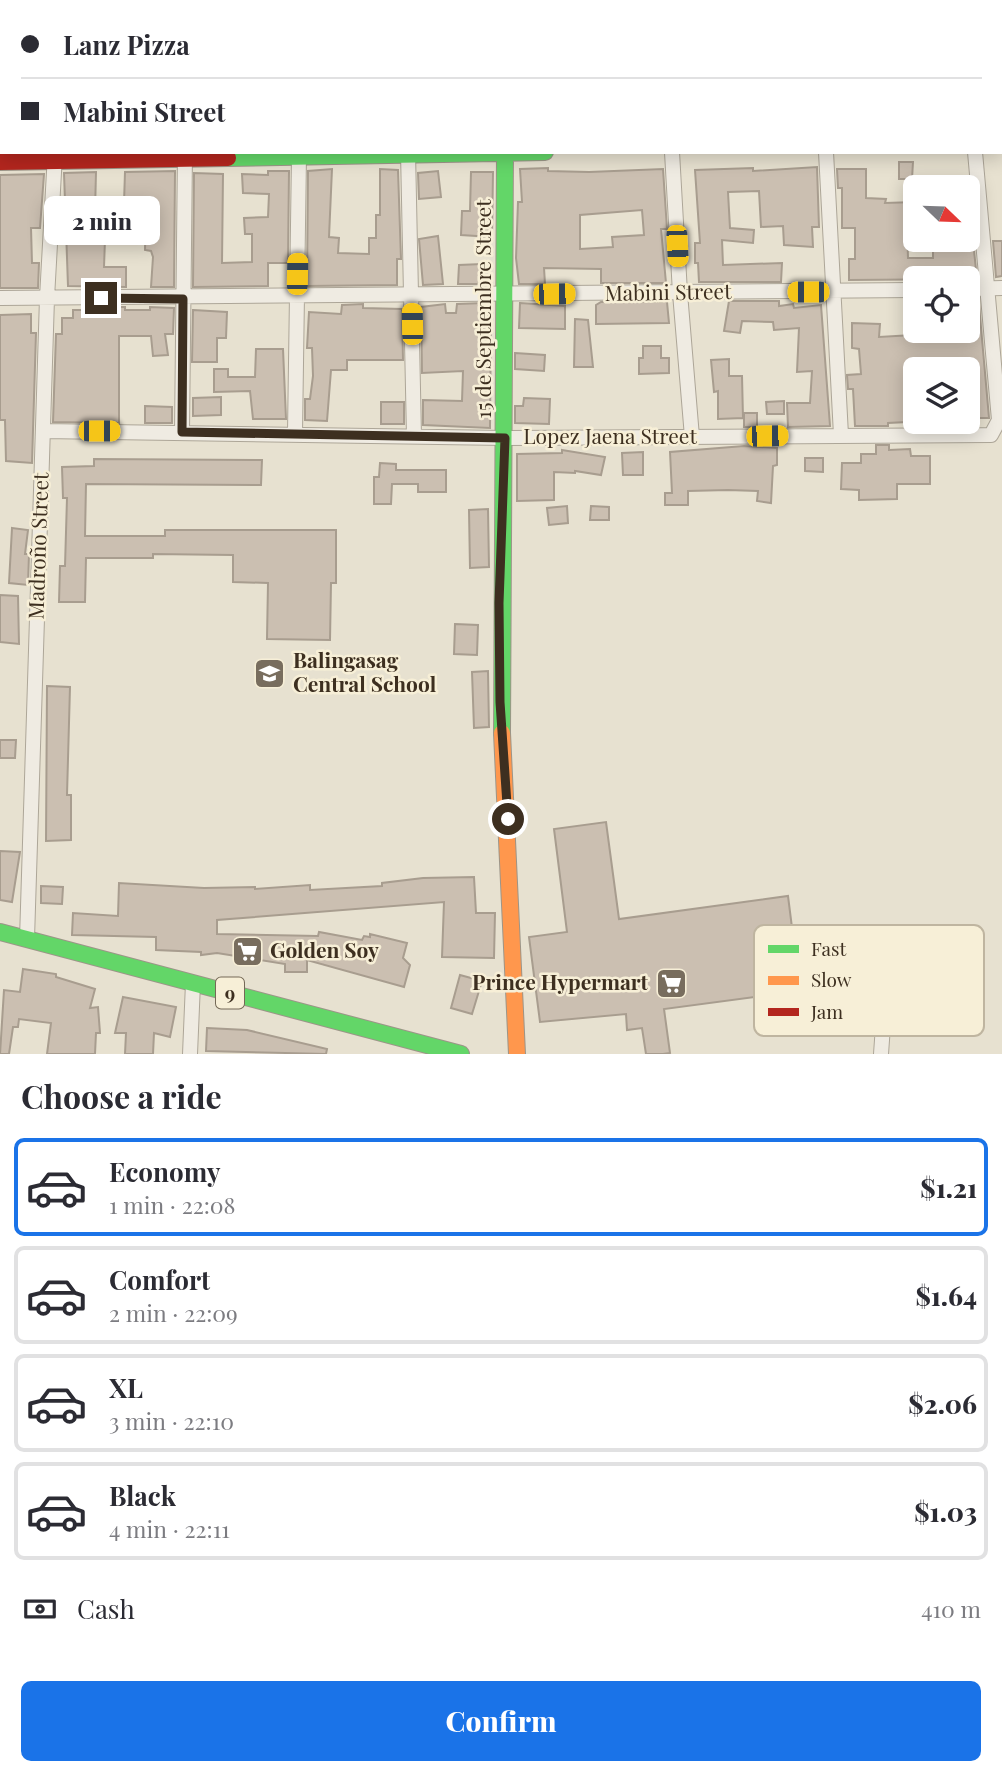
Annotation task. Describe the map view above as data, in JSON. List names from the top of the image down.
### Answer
{
  "streets": {
    "main road": ["15 de Septiembre Street", "9"],
    "street": ["Mabini Street", "Lopez Jaena Street", "Madroño Street"]
  },
  "crossings": [
    ["Mabini Street", "15 de Septiembre Street"],
    ["Mabini Street", "Madroño Street"],
    ["15 de Septiembre Street", "Lopez Jaena Street"],
    ["Lopez Jaena Street", "Madroño Street"],
    ["Madroño Street", "9"]
  ],
  "places": {
    "school or university": ["Balingasag Central School"],
    "supermarket": ["Golden Soy", "Prince Hypermart"]
  },
  "legend": ["Fast", "Slow", "Jam"],
  "north": "bottom right",
  "page": {
    "banner": ["Lanz Pizza", "Mabini Street"],
    "bubble": "2 min",
    "heading": "Choose a ride",
    "list": [
      {
        "name": "Economy",
        "note": "1 min · 22:08",
        "value": "$1.21"
      },
      {
        "name": "Comfort",
        "note": "2 min · 22:09",
        "value": "$1.64"
      },
      {
        "name": "XL",
        "note": "3 min · 22:10",
        "value": "$2.06"
      },
      {
        "name": "Black",
        "note": "4 min · 22:11",
        "value": "$1.03"
      }
    ],
    "pay": ["Cash", "410 m"],
    "buttons": "Confirm"
  }
}
